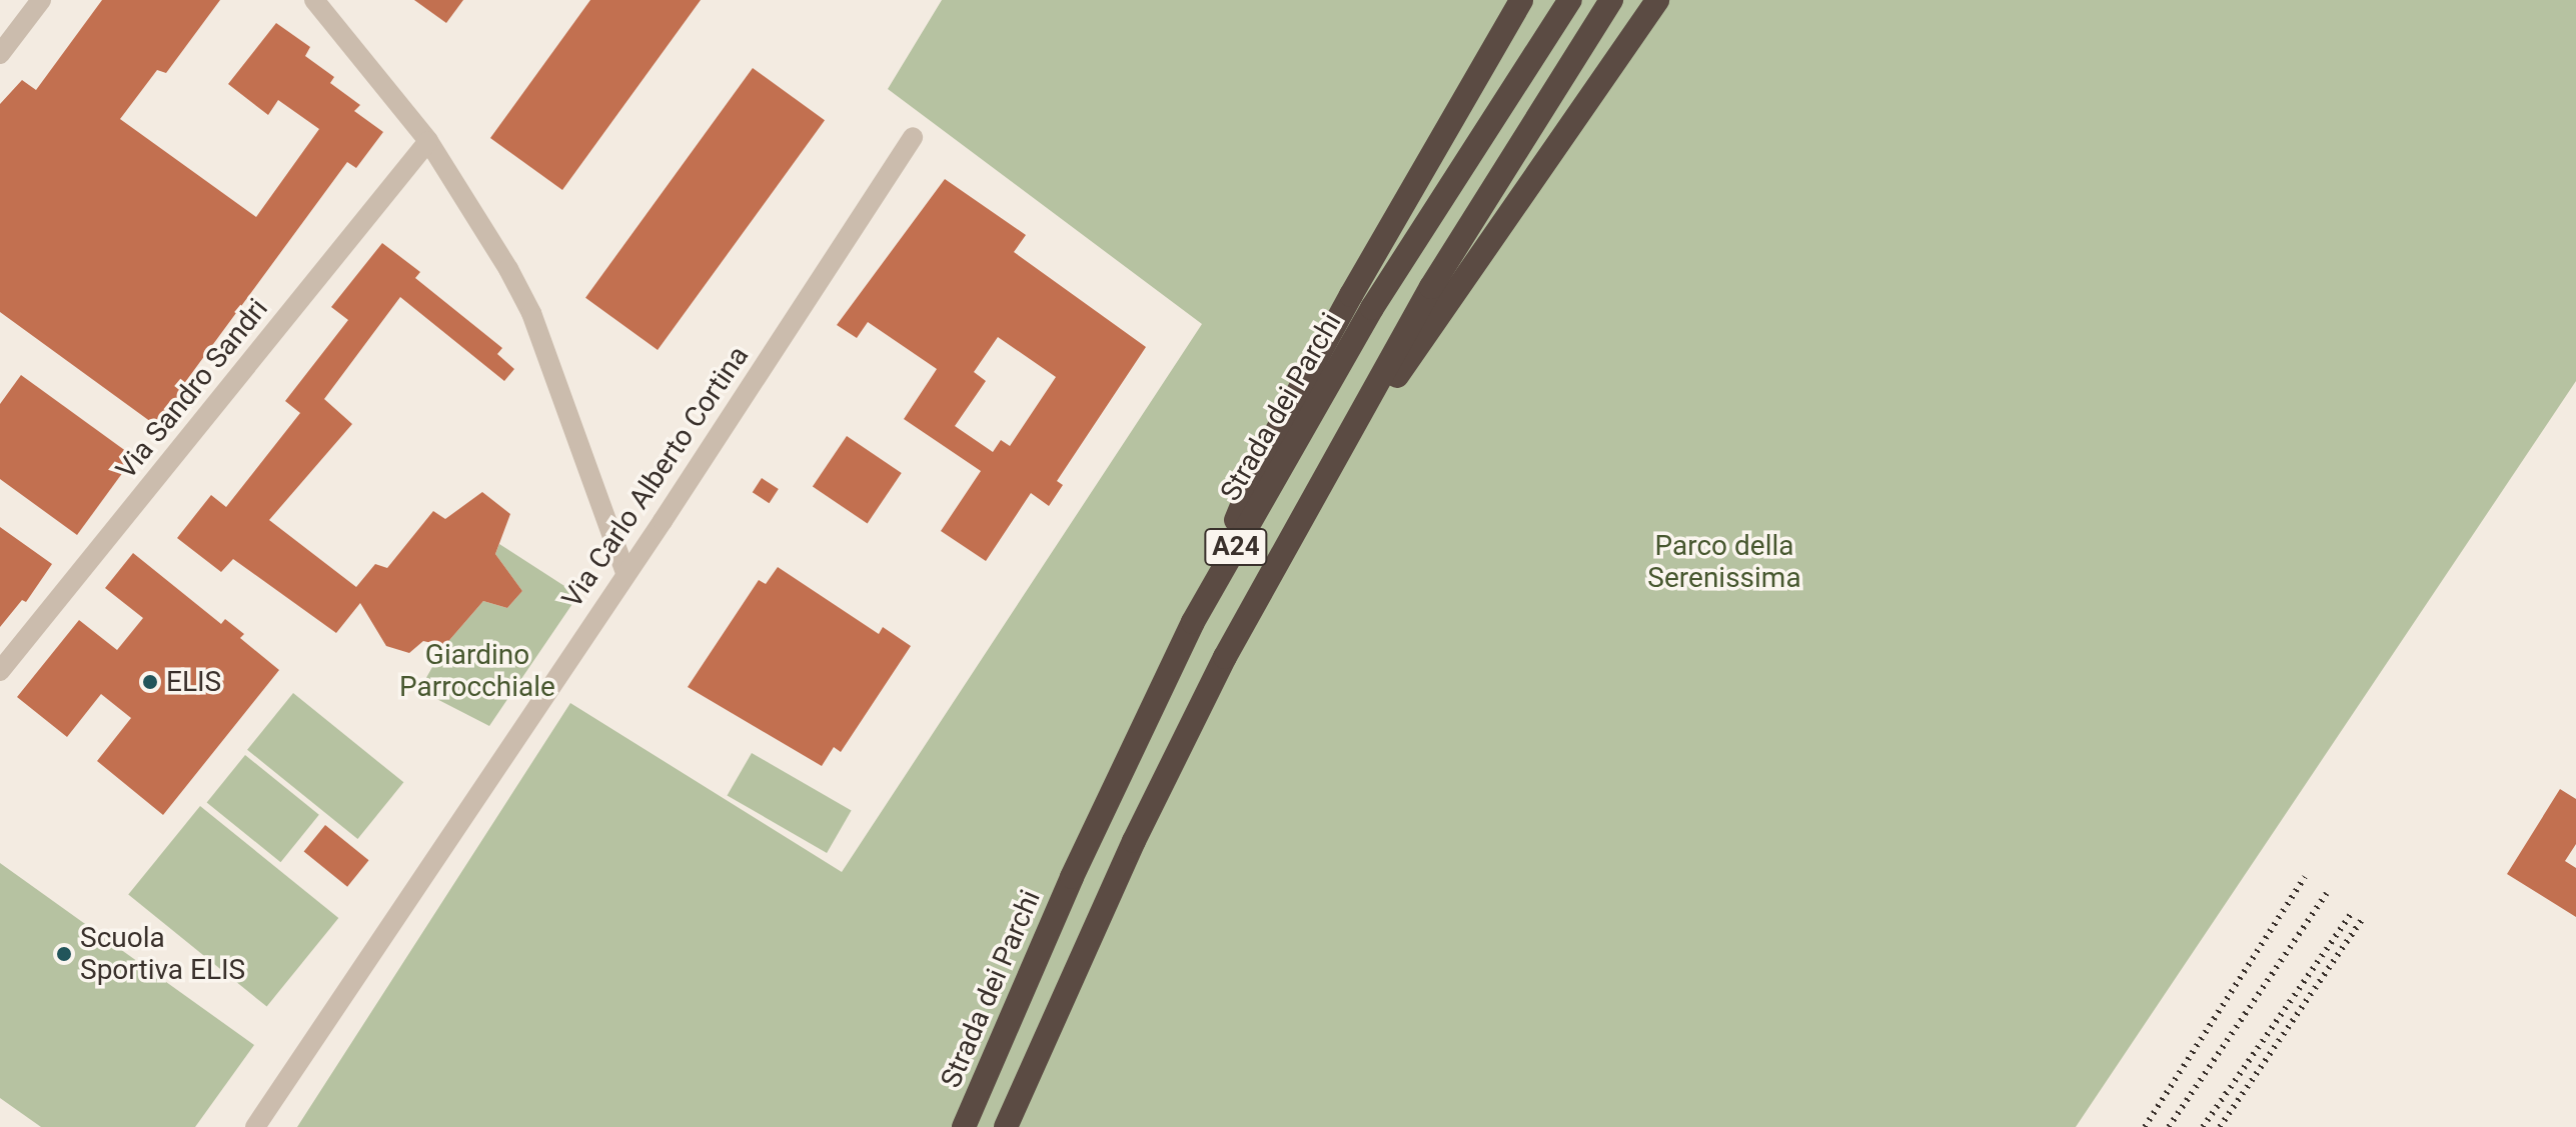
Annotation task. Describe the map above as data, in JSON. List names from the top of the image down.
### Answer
{
  "streets": {
    "highway": ["Strada dei Parchi", "A24"],
    "street": ["Via Sandro Sandri", "Via Carlo Alberto Cortina"]
  },
  "parks": ["Parco della Serenissima", "Giardino Parrocchiale"],
  "places": ["ELIS", "Scuola Sportiva ELIS"]
}
